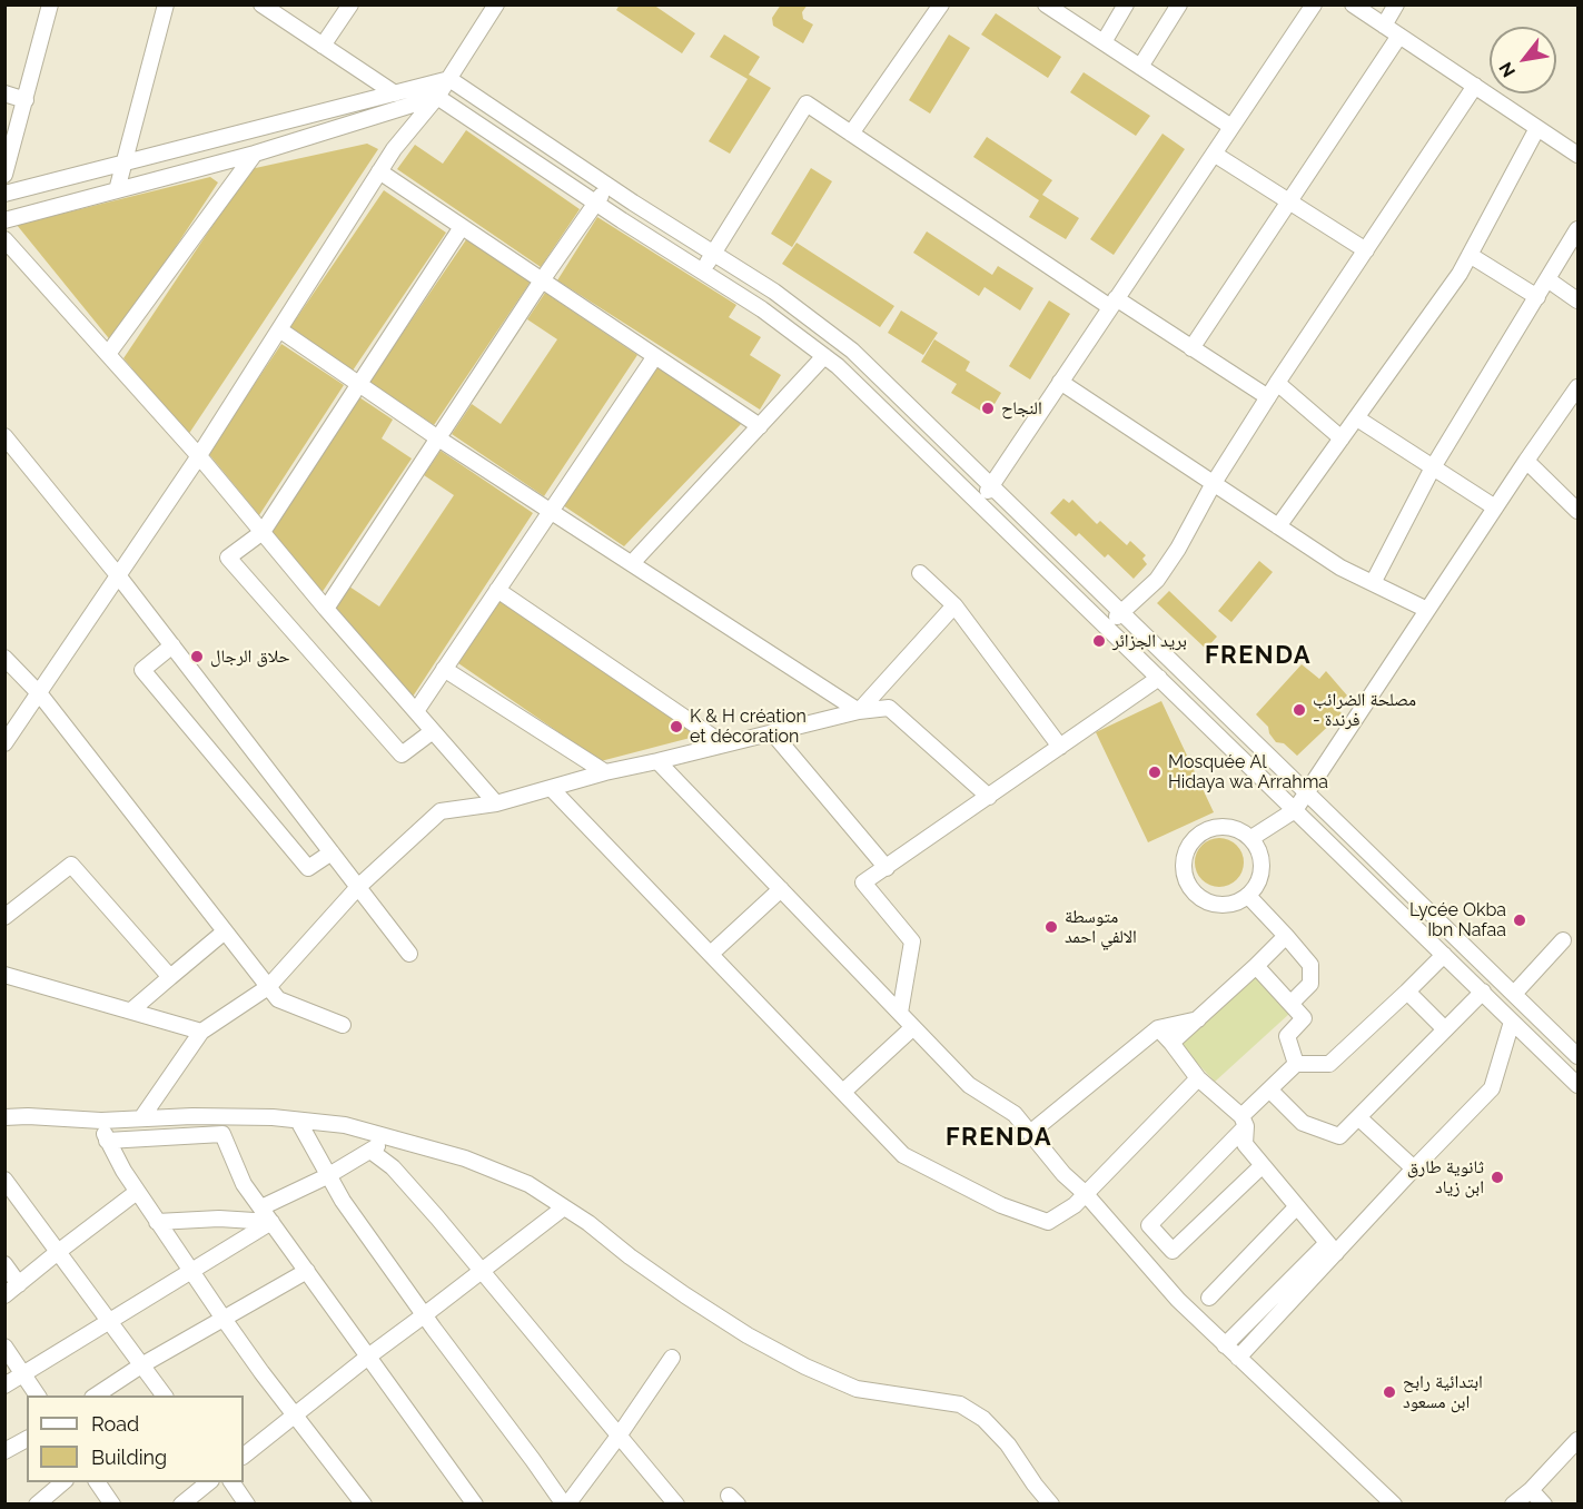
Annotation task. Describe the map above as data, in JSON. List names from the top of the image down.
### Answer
{
  "districts": ["FRENDA", "FRENDA"],
  "places": [
    "النجاح",
    "بريد الجزائر",
    "حلاق الرجال",
    "مصلحة الضرائب - فرندة",
    "K & H création et décoration",
    "Mosquée Al Hidaya wa Arrahma",
    "Lycée Okba Ibn Nafaa",
    "متوسطة الالفي احمد",
    "ثانوية طارق ابن زياد",
    "ابتدائية رابح ابن مسعود"
  ],
  "legend": ["Road", "Building"],
  "north": "bottom left"
}
